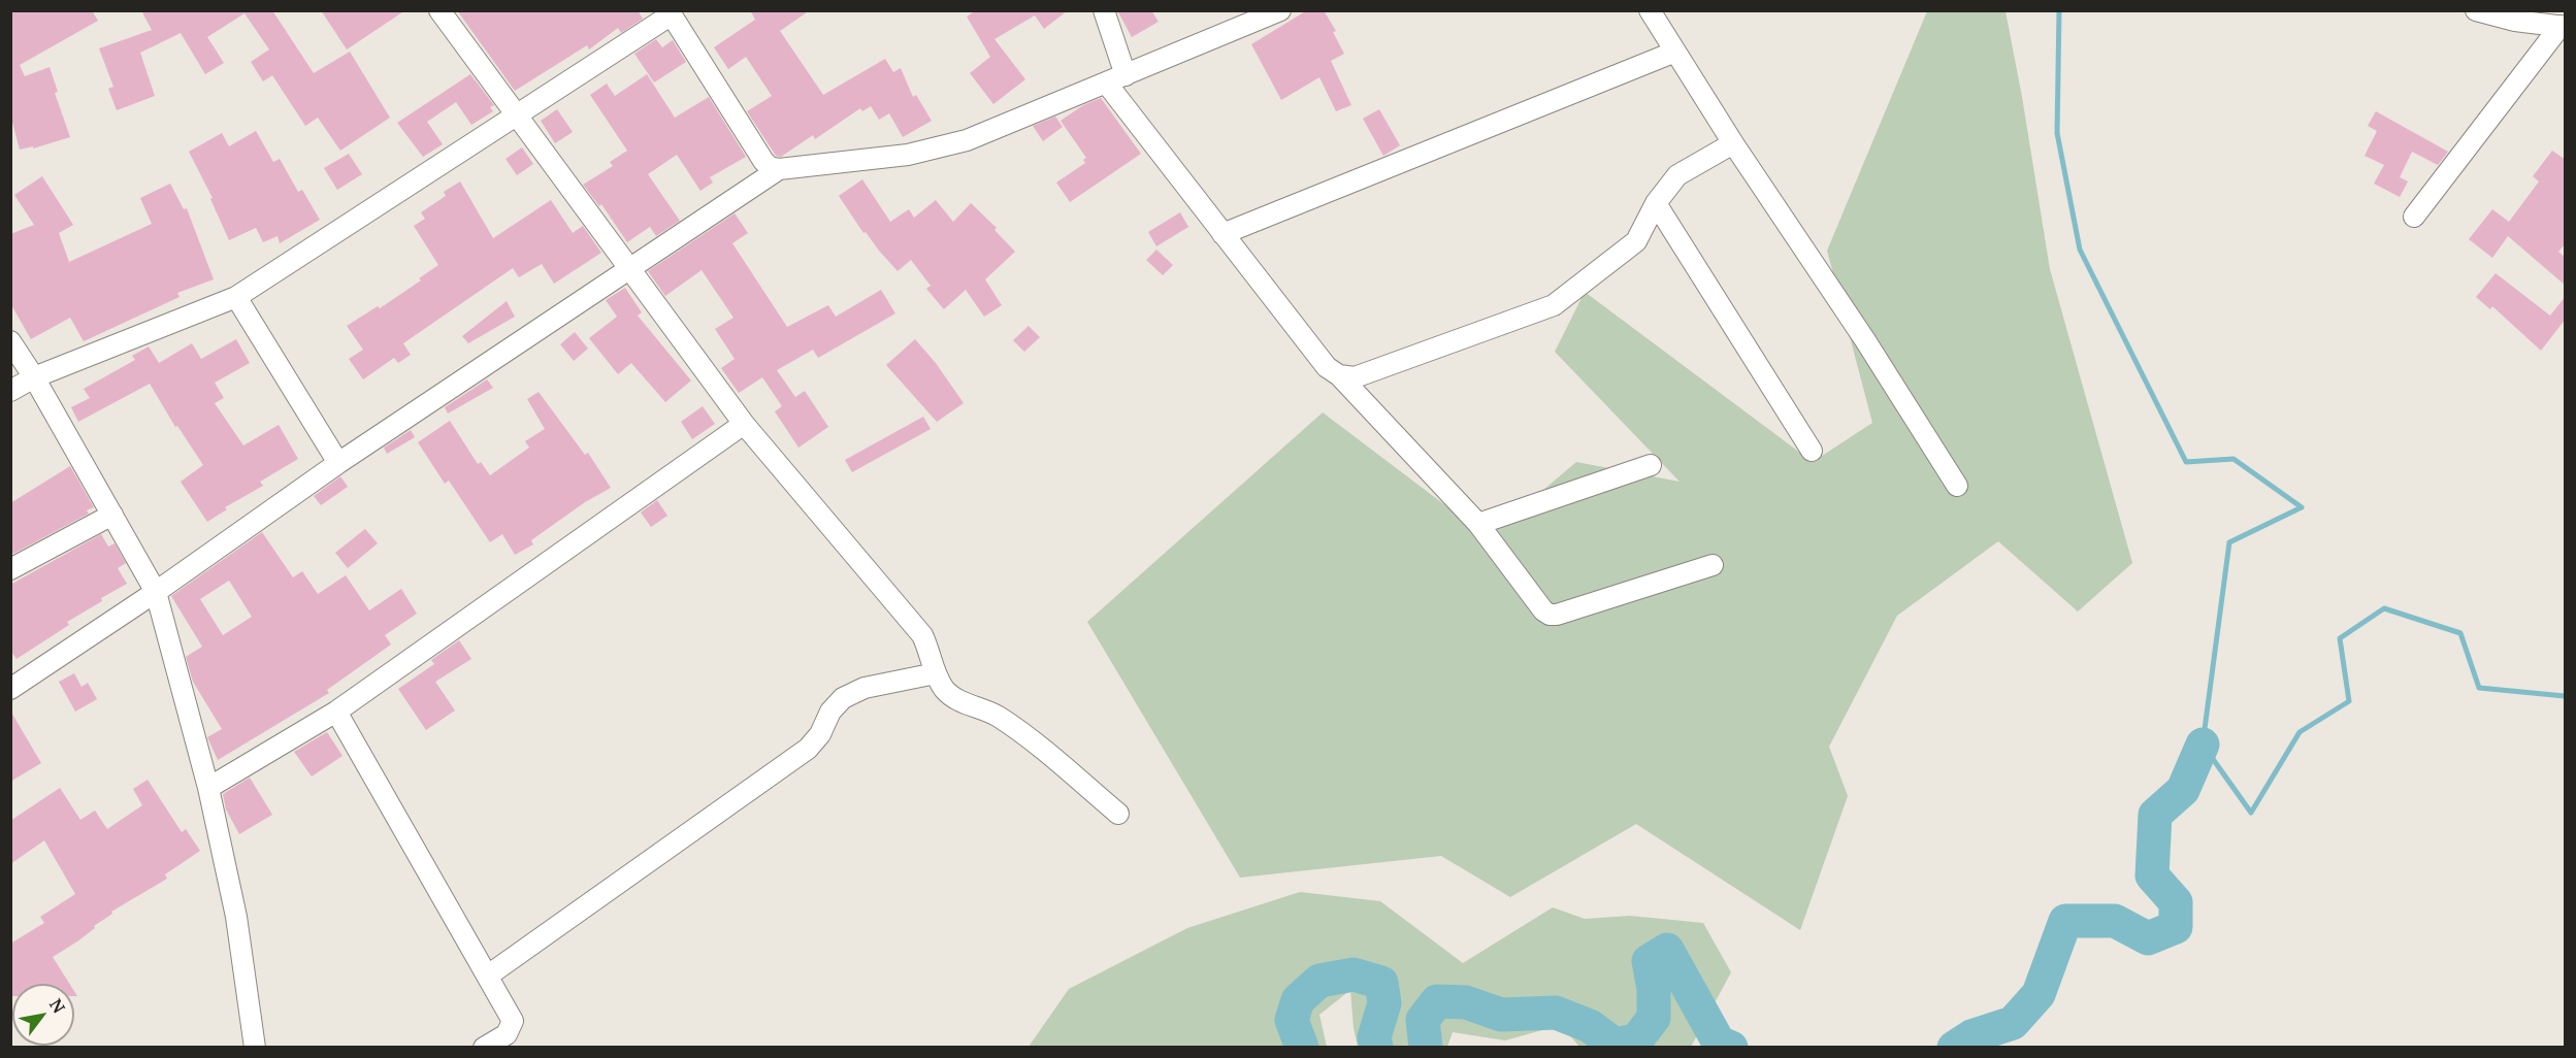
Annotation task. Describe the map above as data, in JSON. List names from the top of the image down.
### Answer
{
  "north": "top right"
}
